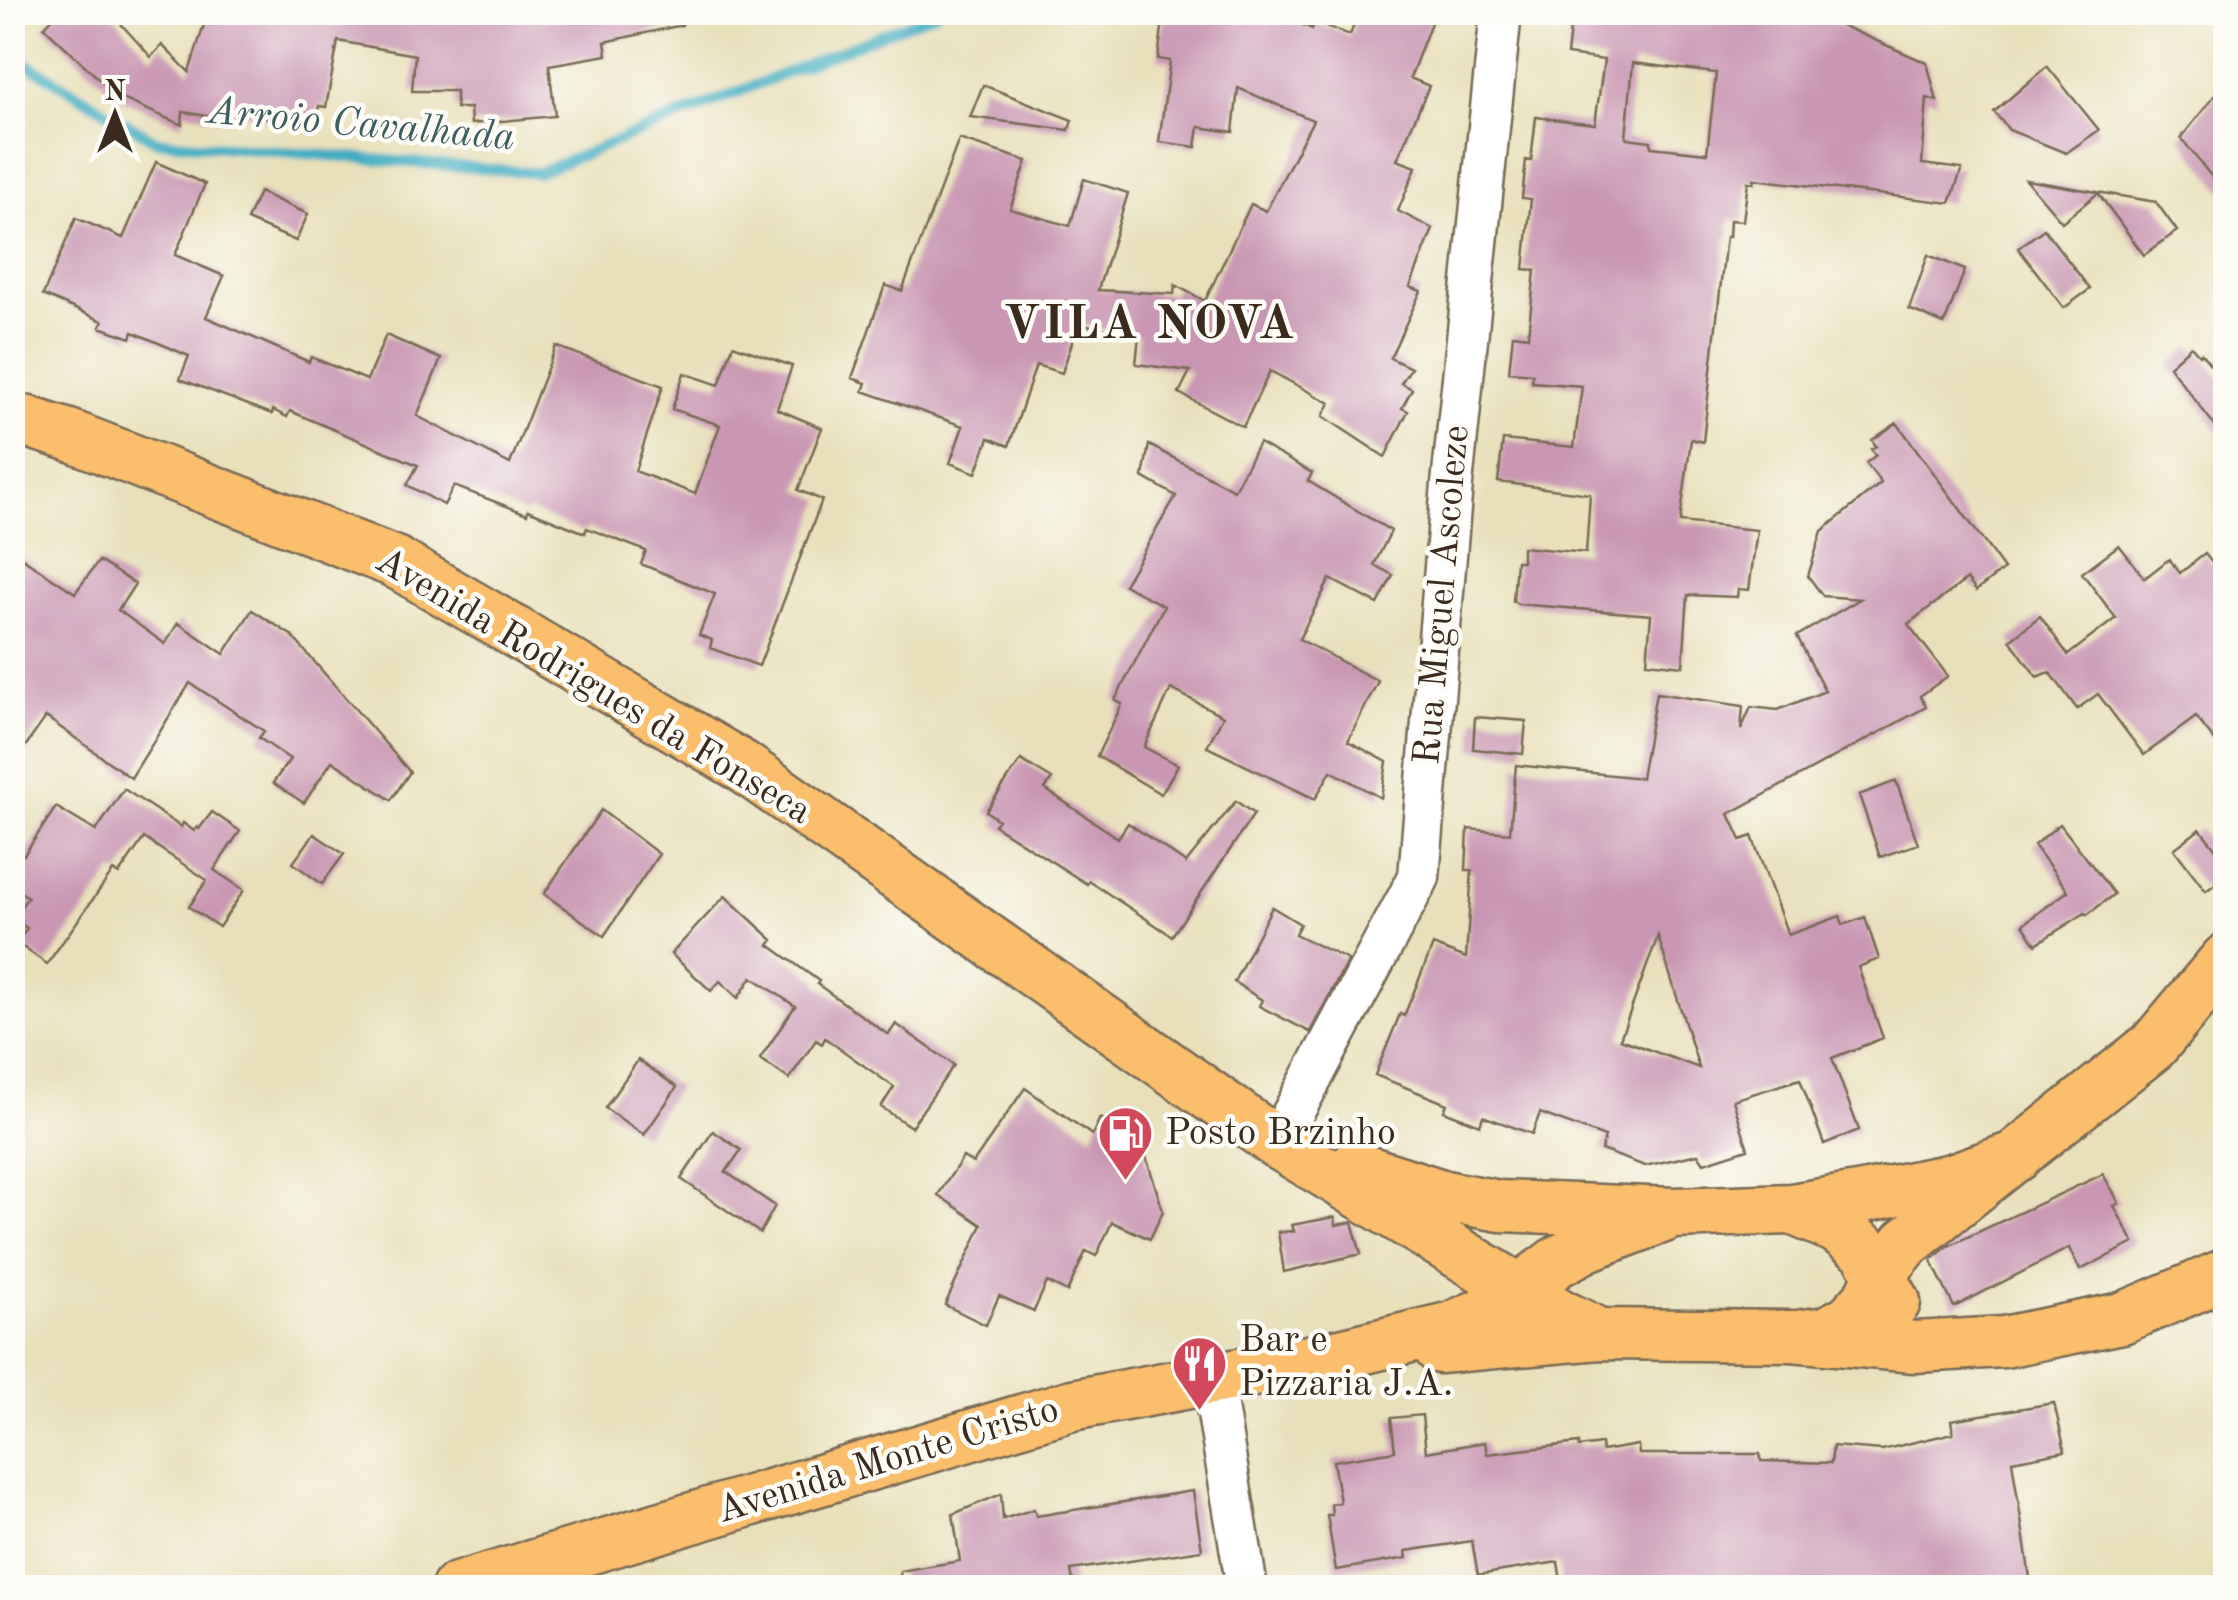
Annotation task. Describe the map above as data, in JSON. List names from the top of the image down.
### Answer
{
  "streets": {
    "main road": ["Avenida Rodrigues da Fonseca", "Avenida Monte Cristo"],
    "street": ["Rua Miguel Ascoleze"]
  },
  "crossings": [
    ["Rua Miguel Ascoleze", "Avenida Rodrigues da Fonseca"],
    ["Avenida Rodrigues da Fonseca", "Avenida Monte Cristo"]
  ],
  "districts": ["VILA NOVA"],
  "water": ["Arroio Cavalhada"],
  "places": {
    "fuel station": ["Posto Brzinho"],
    "restaurant": ["Bar e Pizzaria J.A."]
  },
  "north": "top"
}
